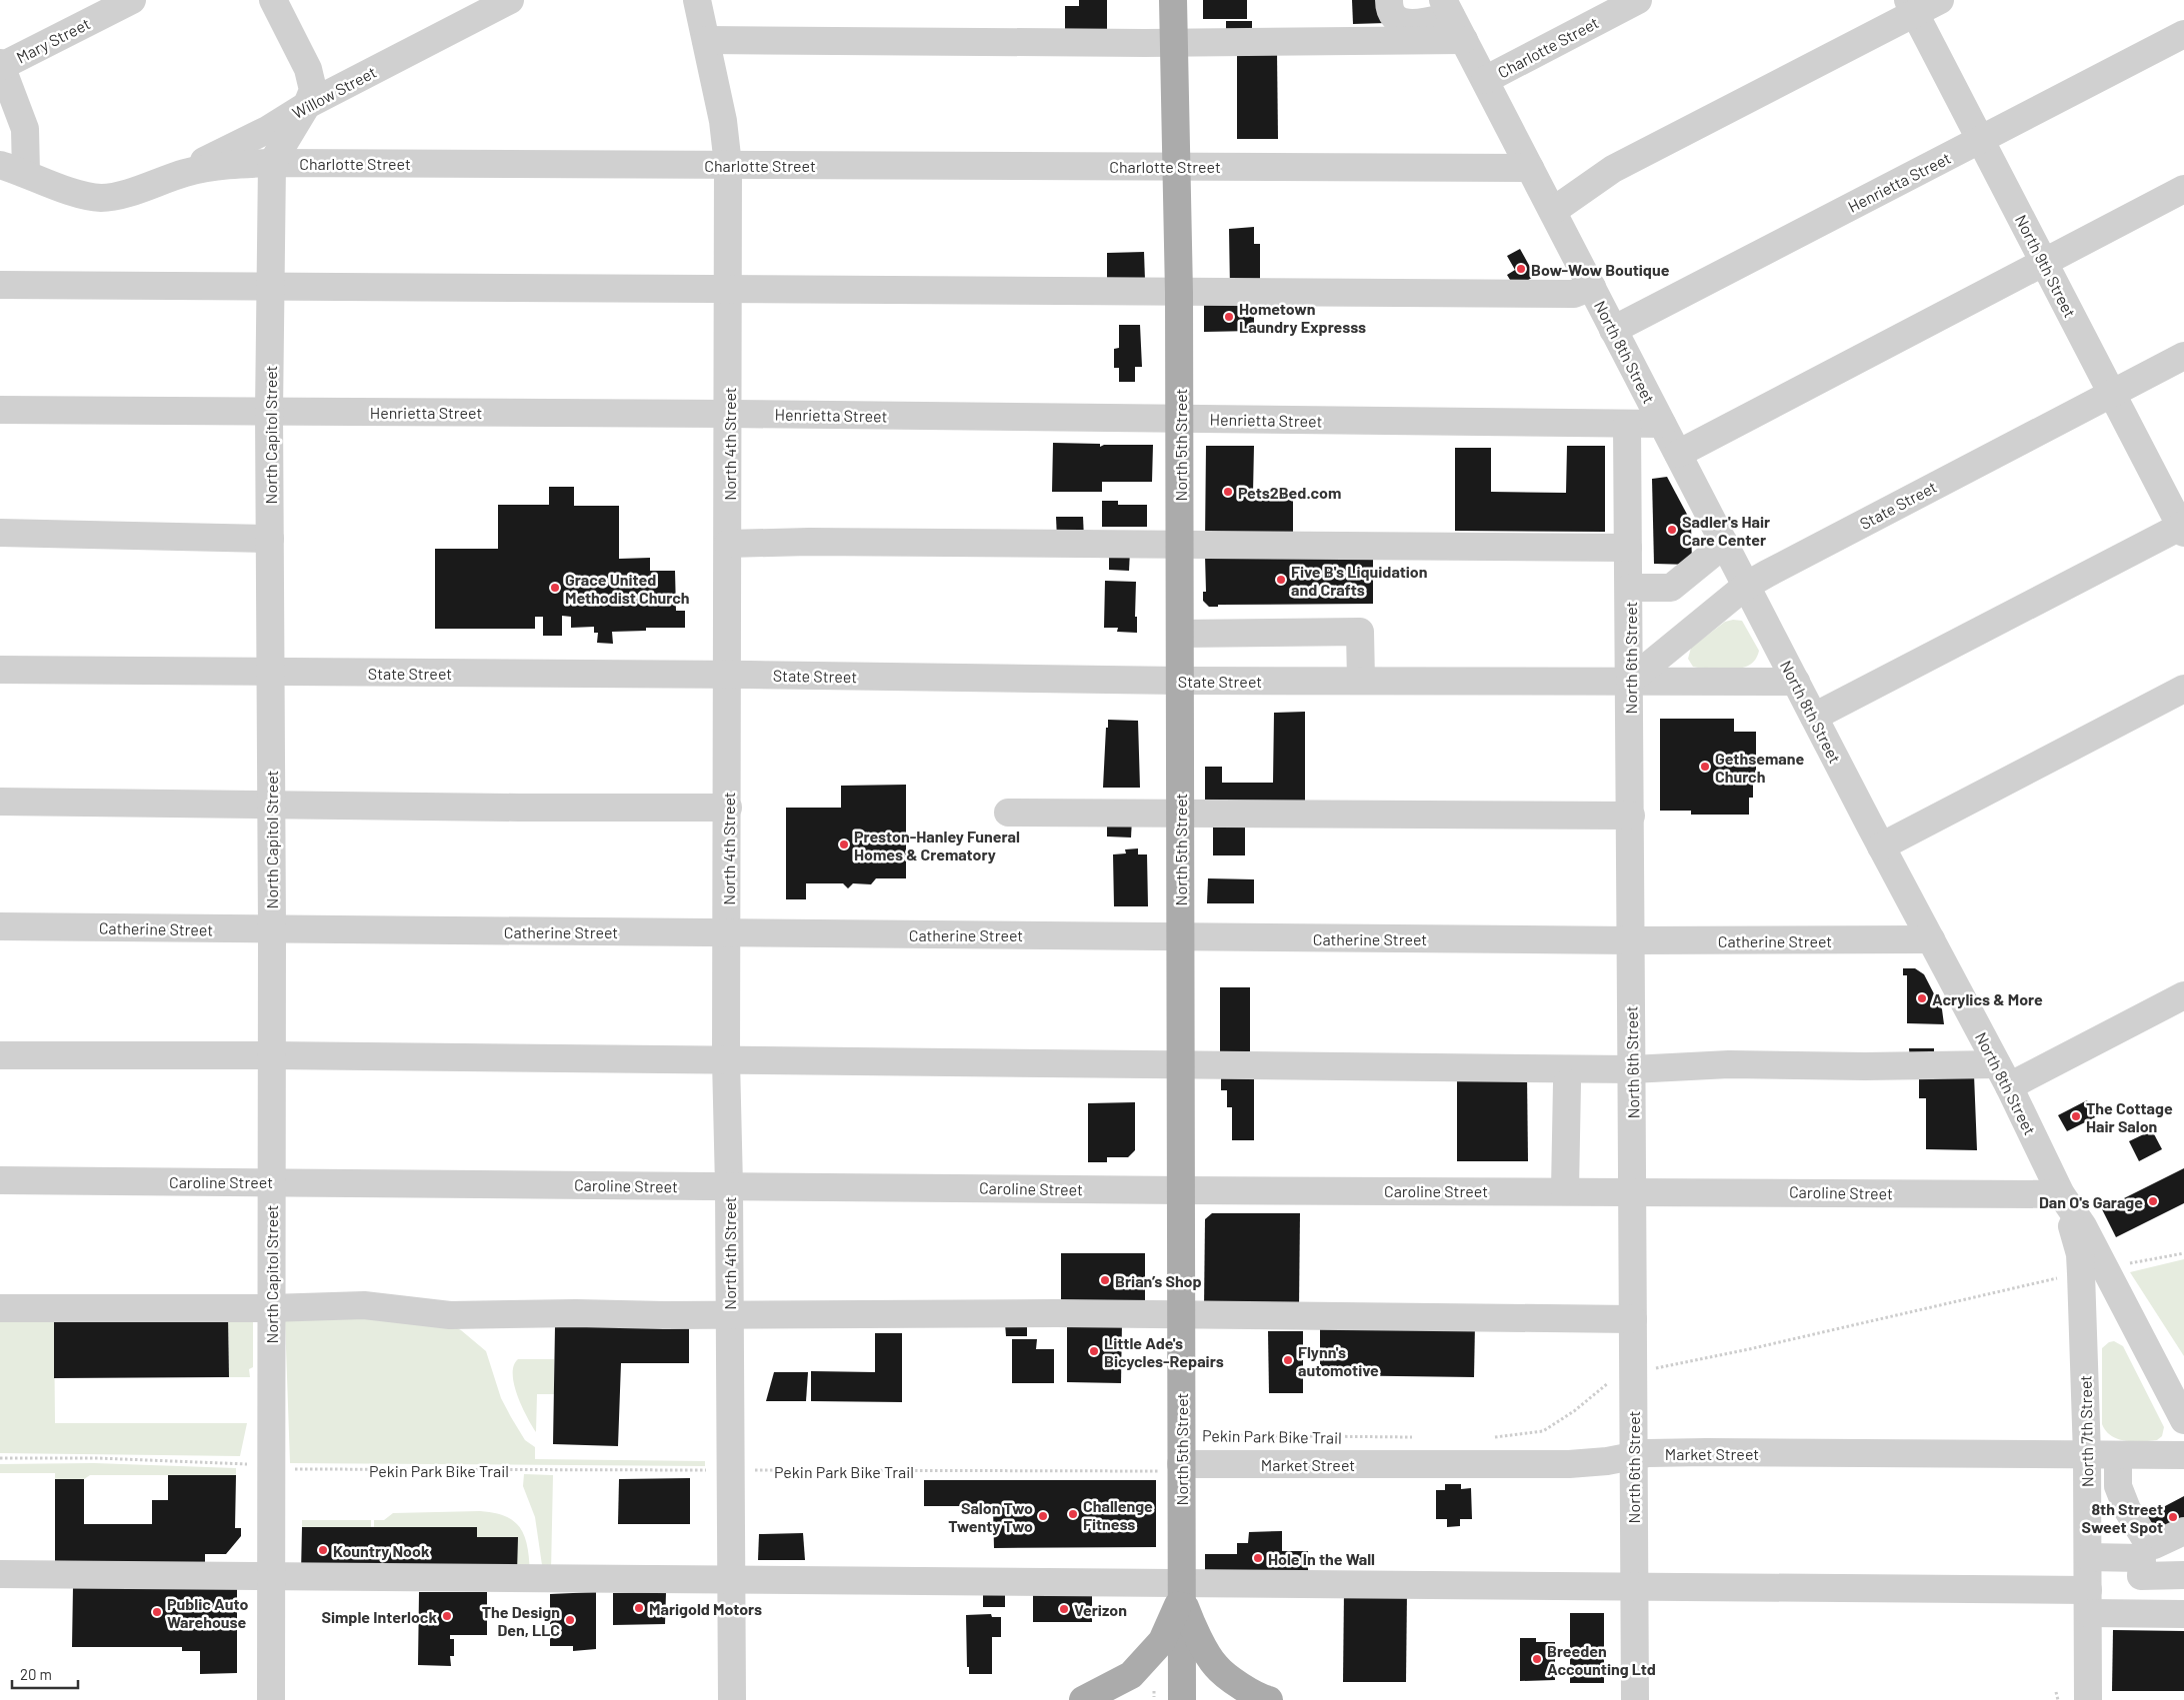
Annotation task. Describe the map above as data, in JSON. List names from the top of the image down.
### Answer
{
  "streets": {
    "main road": ["North 5th Street"],
    "street": [
      "Mary Street",
      "Charlotte Street",
      "Willow Street",
      "Henrietta Street",
      "North 9th Street",
      "North 8th Street",
      "North Capitol Street",
      "North 4th Street",
      "State Street",
      "North 6th Street",
      "Catherine Street",
      "Caroline Street",
      "North 7th Street",
      "Market Street"
    ],
    "path": ["Pekin Park Bike Trail"]
  },
  "crossings": [
    ["Charlotte Street", "Willow Street"],
    ["Charlotte Street", "North 8th Street"],
    ["Charlotte Street", "North Capitol Street"],
    ["Charlotte Street", "North 4th Street"],
    ["Charlotte Street", "North 5th Street"],
    ["Henrietta Street", "North 9th Street"],
    ["Henrietta Street", "North 8th Street"],
    ["Henrietta Street", "North Capitol Street"],
    ["Henrietta Street", "North 4th Street"],
    ["Henrietta Street", "North 5th Street"],
    ["Henrietta Street", "North 6th Street"],
    ["North 9th Street", "State Street"],
    ["North 8th Street", "State Street"],
    ["North 8th Street", "Catherine Street"],
    ["North 8th Street", "Caroline Street"],
    ["North 8th Street", "North 7th Street"],
    ["North Capitol Street", "State Street"],
    ["North Capitol Street", "Catherine Street"],
    ["North Capitol Street", "Caroline Street"],
    ["North Capitol Street", "Pekin Park Bike Trail"],
    ["North 4th Street", "State Street"],
    ["North 4th Street", "Catherine Street"],
    ["North 4th Street", "Caroline Street"],
    ["North 4th Street", "Pekin Park Bike Trail"],
    ["North 5th Street", "State Street"],
    ["North 5th Street", "Catherine Street"],
    ["North 5th Street", "Caroline Street"],
    ["North 5th Street", "Pekin Park Bike Trail"],
    ["North 5th Street", "Market Street"],
    ["State Street", "North 6th Street"],
    ["North 6th Street", "Catherine Street"],
    ["North 6th Street", "Caroline Street"],
    ["North 6th Street", "Market Street"],
    ["Caroline Street", "North 7th Street"],
    ["North 7th Street", "Market Street"],
    ["Pekin Park Bike Trail", "Market Street"]
  ],
  "places": [
    "Bow-Wow Boutique",
    "Hometown Laundry Expresss",
    "Pets2Bed.com",
    "Sadler's Hair Care Center",
    "Five B's Liquidation and Crafts",
    "Grace United Methodist Church",
    "Gethsemane Church",
    "Preston-Hanley Funeral Homes & Crematory",
    "Acrylics & More",
    "The Cottage Hair Salon",
    "Dan O's Garage",
    "Brian’s Shop",
    "Little Ade's Bicycles-Repairs",
    "Flynn's automotive",
    "Challenge Fitness",
    "Salon Two Twenty Two",
    "8th Street Sweet Spot",
    "Kountry Nook",
    "Hole In the Wall",
    "Marigold Motors",
    "Verizon",
    "Public Auto Warehouse",
    "Simple Interlock",
    "The Design Den, LLC",
    "Breeden Accounting Ltd"
  ],
  "scale_bar": "20 m"
}
